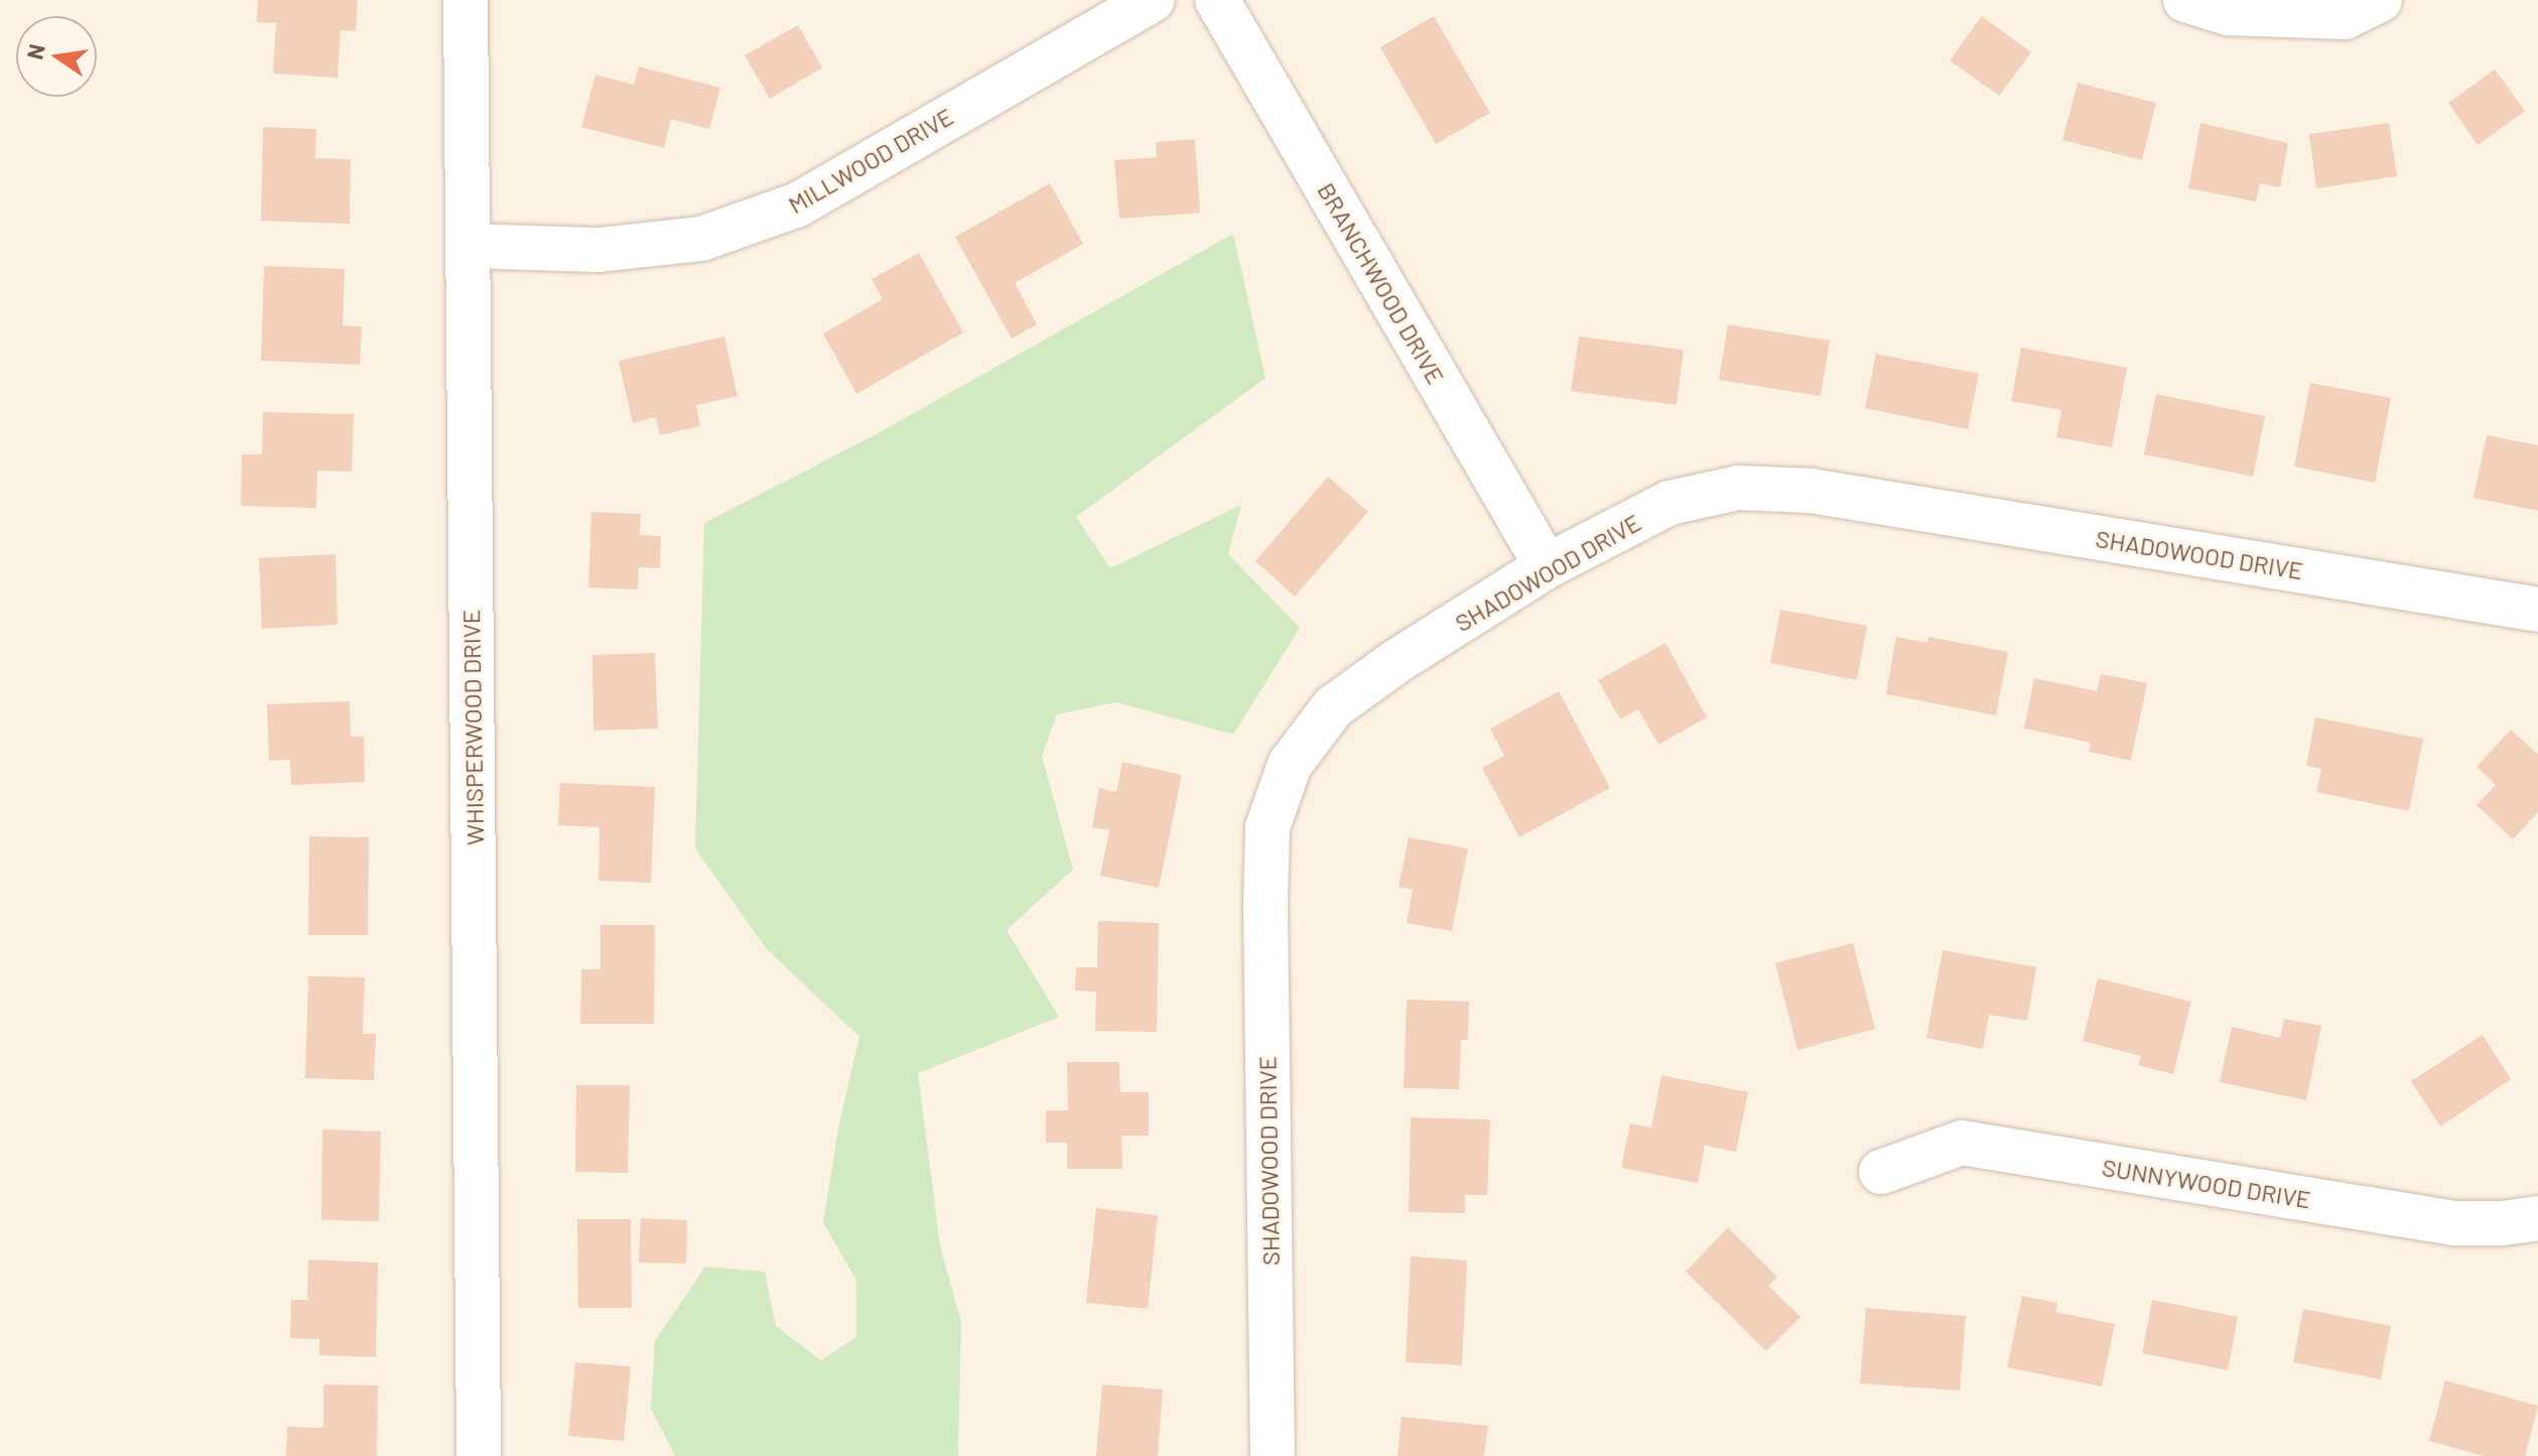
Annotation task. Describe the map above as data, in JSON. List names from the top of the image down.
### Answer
{
  "streets": {
    "street": [
      "MILLWOOD DRIVE",
      "BRANCHWOOD DRIVE",
      "SHADOWOOD DRIVE",
      "WHISPERWOOD DRIVE",
      "SUNNYWOOD DRIVE"
    ]
  },
  "crossings": [
    ["MILLWOOD DRIVE", "WHISPERWOOD DRIVE"],
    ["BRANCHWOOD DRIVE", "SHADOWOOD DRIVE"]
  ],
  "north": "left"
}
